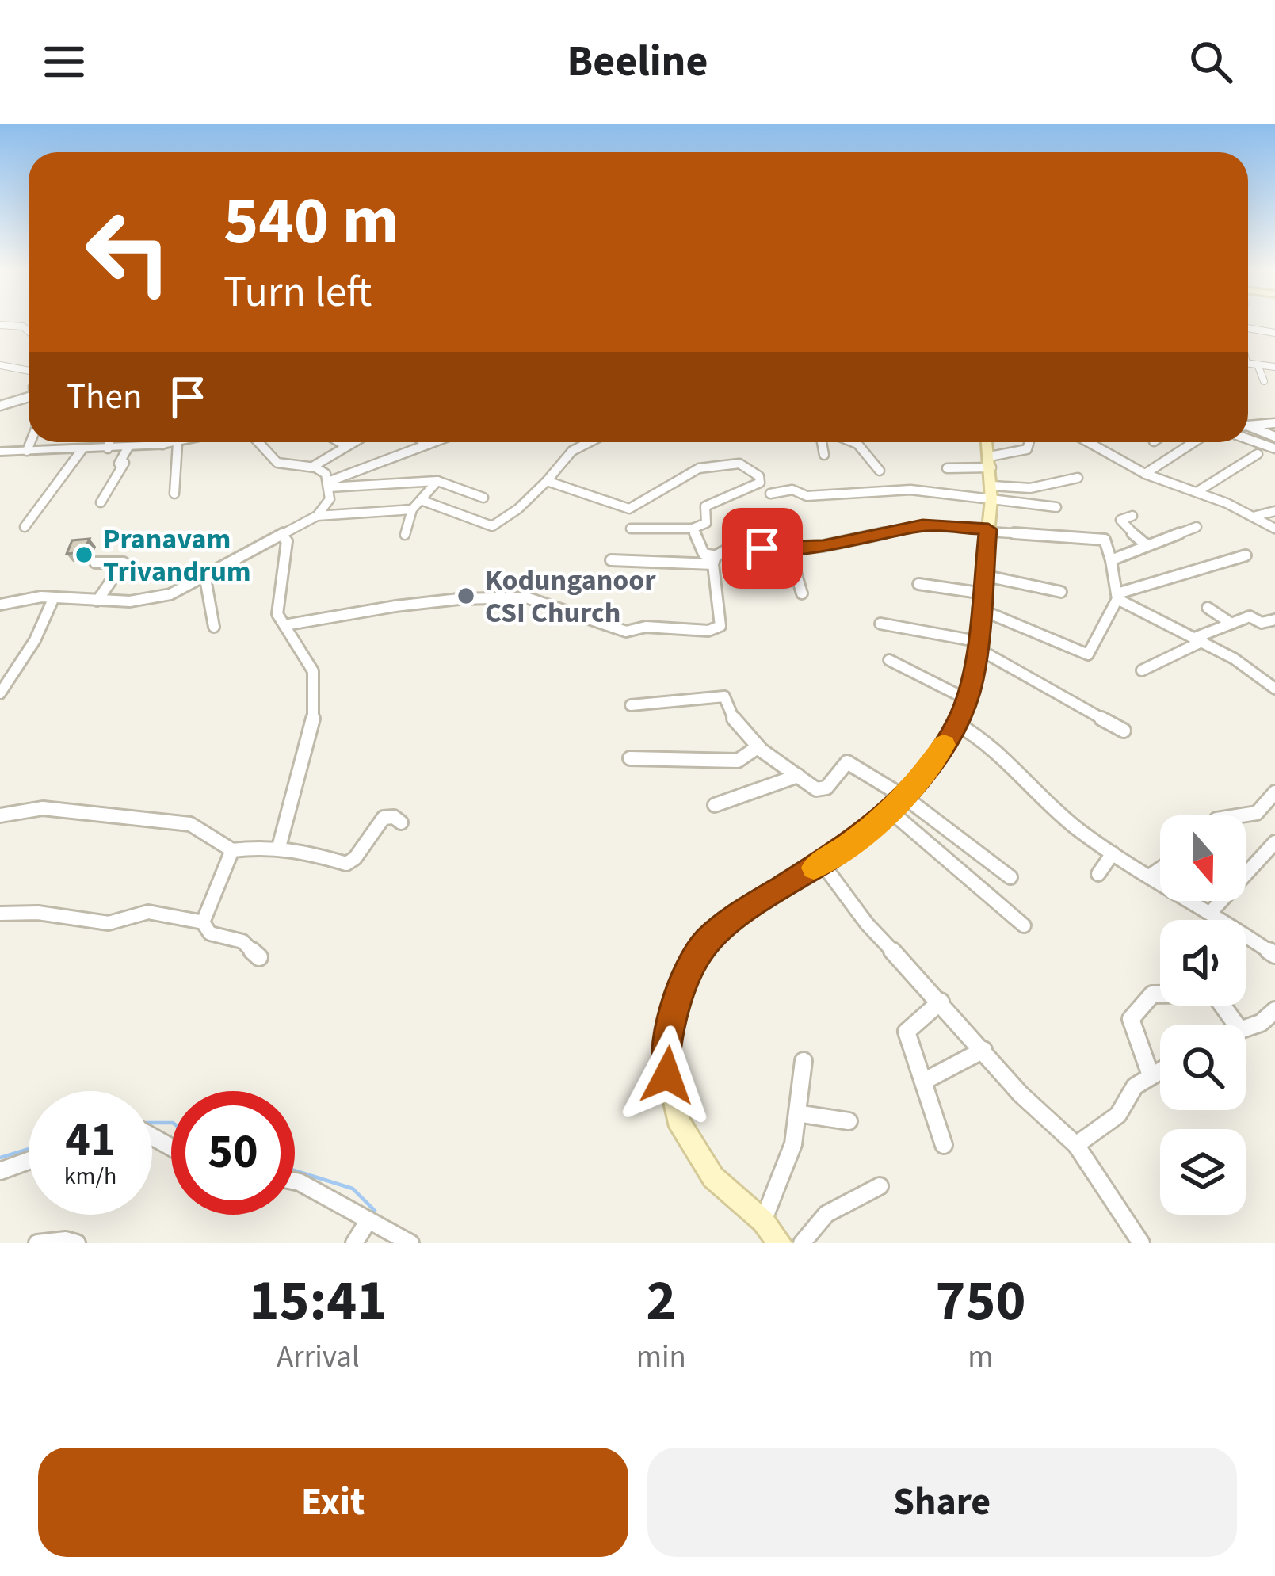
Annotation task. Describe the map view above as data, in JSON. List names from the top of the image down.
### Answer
{
  "places": ["Pranavam Trivandrum", "Kodunganoor CSI Church"],
  "north": "bottom",
  "page": {
    "header": "Beeline",
    "turn": ["540 m", "Turn left"],
    "then": "Then",
    "speed": "41 km/h",
    "limit": "50",
    "eta": [
      "15:41",
      "Arrival",
      "2",
      "min",
      "750",
      "m"
    ],
    "buttons": ["Exit", "Share"]
  }
}
